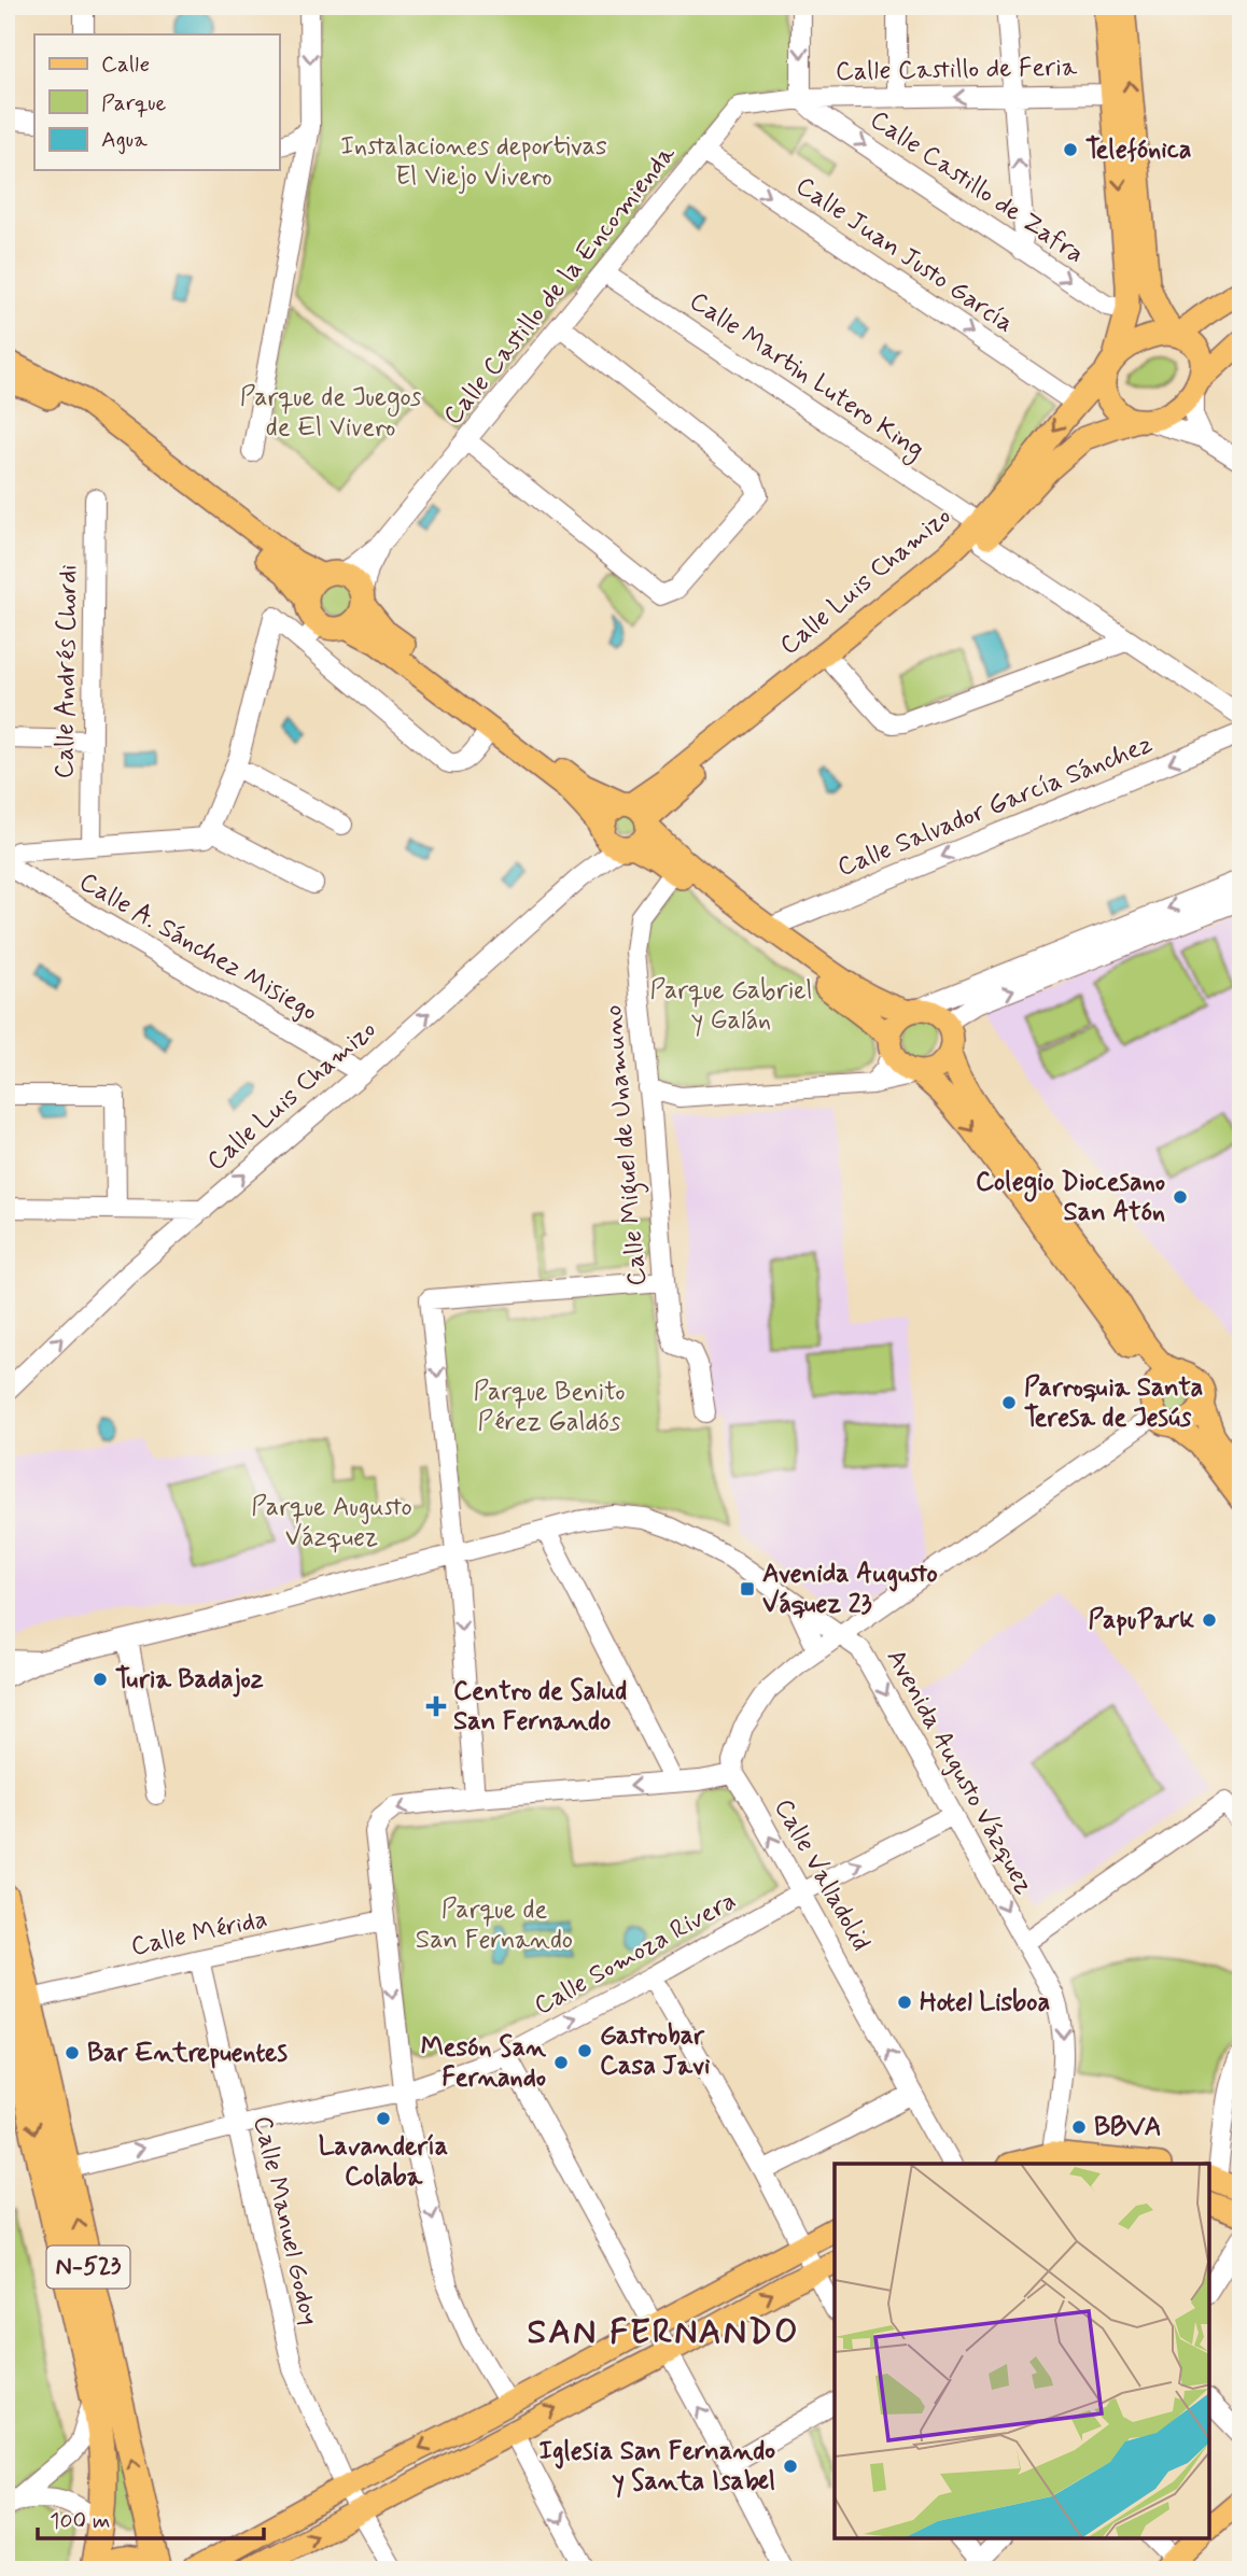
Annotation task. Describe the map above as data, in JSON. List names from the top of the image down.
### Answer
{
  "streets": {
    "highway": ["N-523"],
    "main road": ["Calle Luis Chamizo"],
    "street": [
      "Calle Castillo de Feria",
      "Calle Castillo de Zafra",
      "Calle Juan Justo García",
      "Calle Castillo de la Encomienda",
      "Calle Martin Lutero King",
      "Calle Andrés Chordi",
      "Calle Salvador García Sánchez",
      "Calle A. Sánchez Misiego",
      "Calle Miguel de Unamuno",
      "Avenida Augusto Vázquez",
      "Calle Valladolid",
      "Calle Mérida",
      "Calle Somoza Rivera",
      "Calle Manuel Godoy"
    ]
  },
  "crossings": [
    ["Calle Castillo de Feria", "Calle Castillo de Zafra"],
    ["Calle Castillo de Feria", "Calle Castillo de la Encomienda"],
    ["Calle Castillo de Zafra", "Calle Castillo de la Encomienda"],
    ["Calle Juan Justo García", "Calle Castillo de la Encomienda"],
    ["Calle Juan Justo García", "Calle Luis Chamizo"],
    ["Calle Castillo de la Encomienda", "Calle Martin Lutero King"],
    ["Calle Martin Lutero King", "Calle Luis Chamizo"],
    ["Calle Luis Chamizo", "Calle A. Sánchez Misiego"],
    ["Avenida Augusto Vázquez", "Calle Somoza Rivera"],
    ["Calle Valladolid", "Calle Somoza Rivera"],
    ["Calle Mérida", "Calle Manuel Godoy"],
    ["Calle Mérida", "N-523"],
    ["Calle Somoza Rivera", "Calle Manuel Godoy"],
    ["Calle Somoza Rivera", "N-523"]
  ],
  "one_way": [
    "Calle Castillo de Feria",
    "Calle Castillo de Zafra",
    "Calle Juan Justo García",
    "Avenida Augusto Vázquez",
    "Calle Somoza Rivera"
  ],
  "districts": ["SAN FERNANDO"],
  "parks": [
    "Instalaciones deportivas El Viejo Vivero",
    "Parque de Juegos de El Vivero",
    "Parque Gabriel y Galán",
    "Parque Benito Pérez Galdós",
    "Parque Augusto Vázquez",
    "Parque de San Fernando"
  ],
  "places": {
    "other": [
      "Telefónica",
      "Colegio Diocesano San Atón",
      "Parroquia Santa Teresa de Jesús",
      "PapuPark",
      "Turia Badajoz",
      "Hotel Lisboa",
      "Gastrobar Casa Javi",
      "Bar Entrepuentes",
      "Mesón San Fernando",
      "Lavandería Colaba",
      "BBVA",
      "Iglesia San Fernando y Santa Isabel"
    ],
    "transit": ["Avenida Augusto Váquez 23"],
    "health": ["Centro de Salud San Fernando"]
  },
  "legend": ["Calle", "Parque", "Agua"],
  "scale_bar": "100 m"
}
